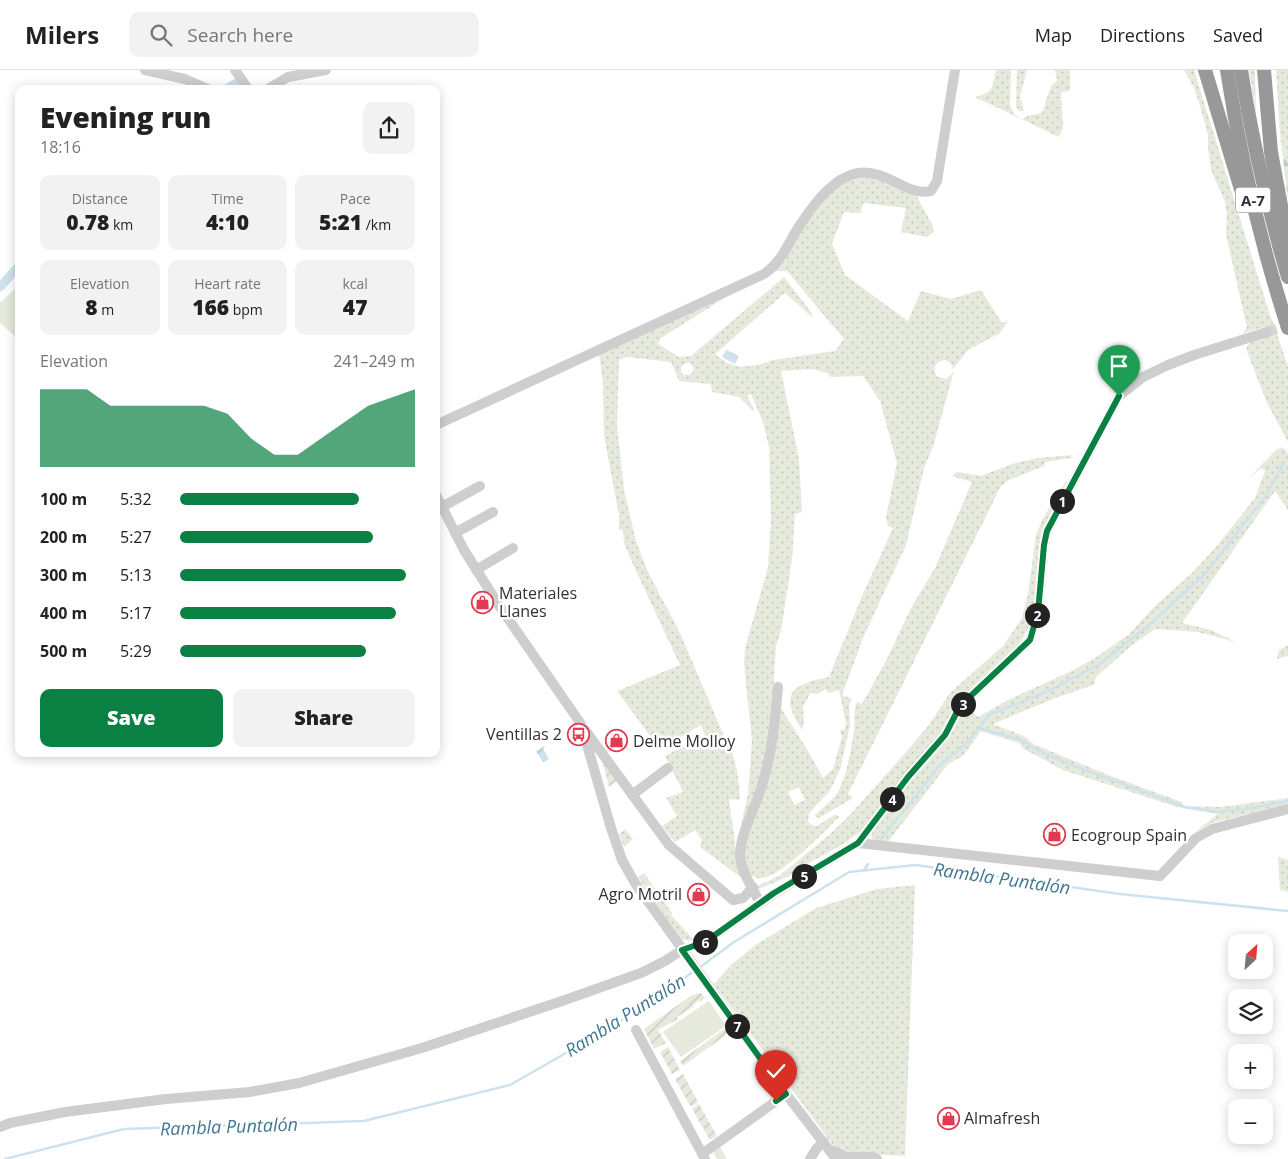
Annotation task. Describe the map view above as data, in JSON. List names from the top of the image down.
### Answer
{
  "streets": {
    "highway": ["A-7"]
  },
  "water": ["Rambla Puntalón"],
  "places": {
    "shop": [
      "Materiales Llanes",
      "Delme Molloy",
      "Ecogroup Spain",
      "Agro Motril",
      "Almafresh"
    ],
    "bus stop": ["Ventillas 2"]
  },
  "north": "top right",
  "page": {
    "header": "Milers",
    "search": "Search here",
    "nav": ["Map", "Directions", "Saved"],
    "heading": ["Evening run", "18:16"],
    "stats": [
      ["Distance", "0.78 km"],
      ["Time", "4:10"],
      ["Pace", "5:21 /km"],
      ["Elevation", "8 m"],
      ["Heart rate", "166 bpm"],
      ["kcal", "47"]
    ],
    "chart": ["Elevation", "241–249 m"],
    "list": [
      {
        "name": "100 m",
        "note": "5:32"
      },
      {
        "name": "200 m",
        "note": "5:27"
      },
      {
        "name": "300 m",
        "note": "5:13"
      },
      {
        "name": "400 m",
        "note": "5:17"
      },
      {
        "name": "500 m",
        "note": "5:29"
      }
    ],
    "pins": [
      "1",
      "2",
      "3",
      "4",
      "5",
      "6",
      "7"
    ],
    "buttons": ["Save", "Share"],
    "map_buttons": ["+", "−"]
  }
}
